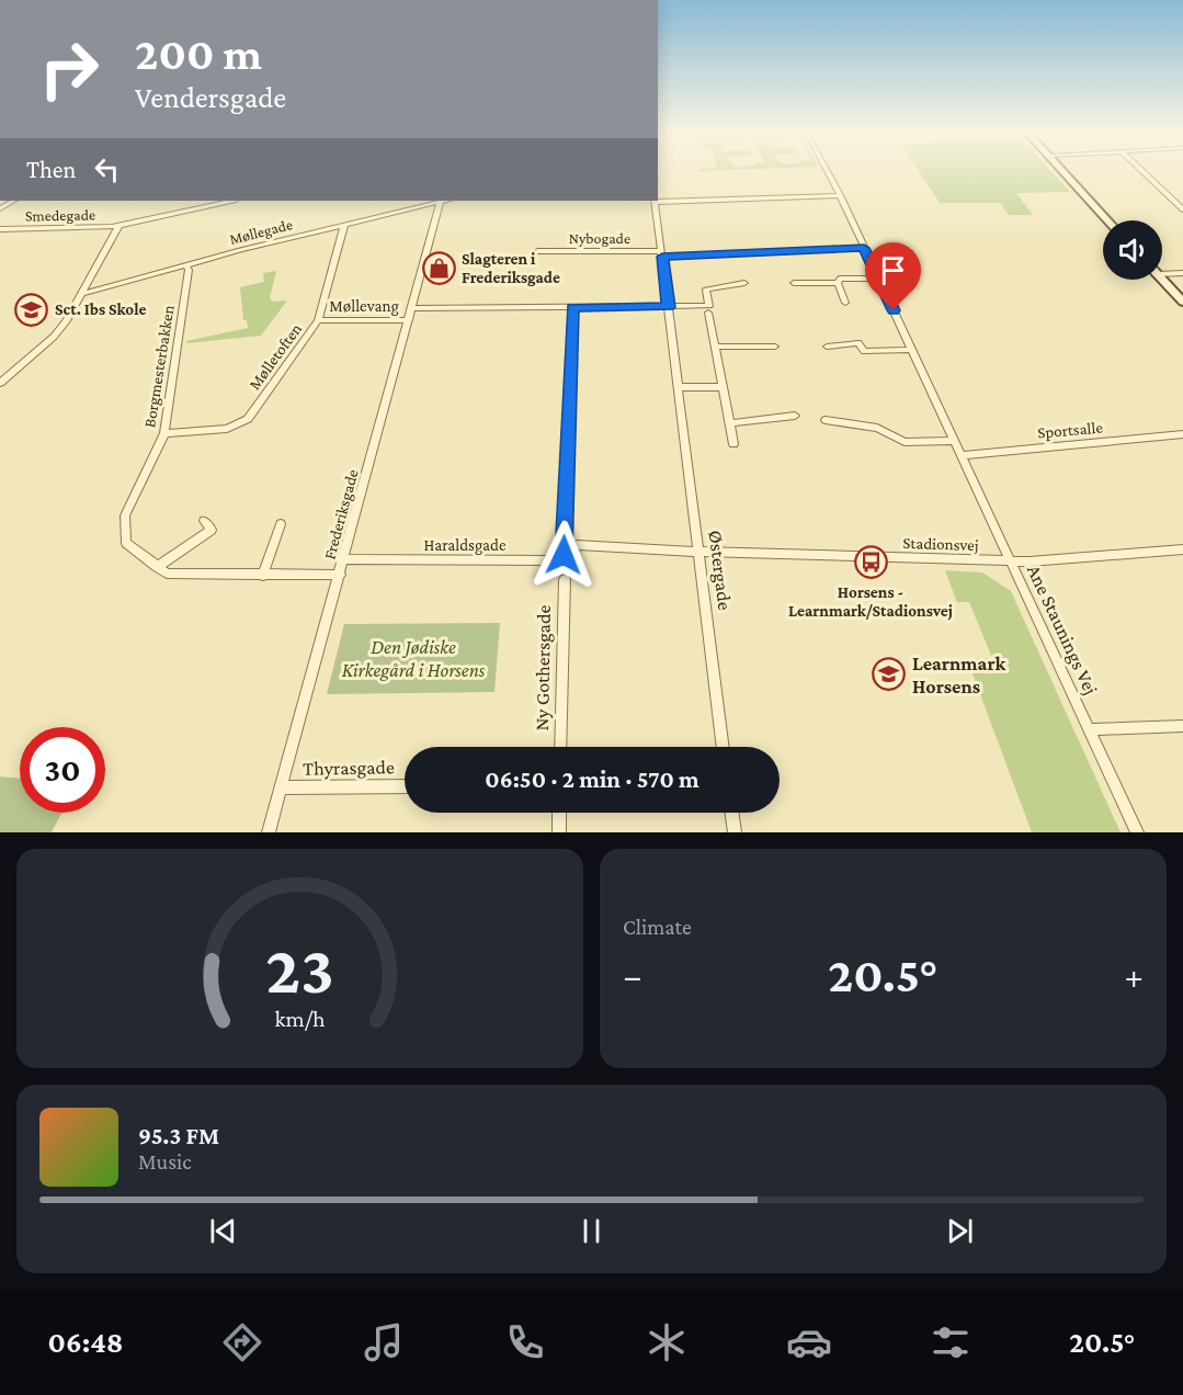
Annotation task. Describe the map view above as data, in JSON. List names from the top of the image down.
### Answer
{
  "streets": {
    "street": [
      "Smedegade",
      "Møllegade",
      "Nybogade",
      "Møllevang",
      "Mølletoften",
      "Borgmesterbakken",
      "Sportsalle",
      "Frederiksgade",
      "Stadionsvej",
      "Haraldsgade",
      "Østergade",
      "Ane Staunings Vej",
      "Ny Gothersgade",
      "Thyrasgade"
    ]
  },
  "crossings": [
    ["Møllegade", "Mølletoften"],
    ["Møllegade", "Borgmesterbakken"],
    ["Møllegade", "Frederiksgade"],
    ["Nybogade", "Østergade"],
    ["Nybogade", "Ane Staunings Vej"],
    ["Møllevang", "Mølletoften"],
    ["Møllevang", "Frederiksgade"],
    ["Mølletoften", "Borgmesterbakken"],
    ["Borgmesterbakken", "Frederiksgade"],
    ["Sportsalle", "Ane Staunings Vej"],
    ["Frederiksgade", "Haraldsgade"],
    ["Frederiksgade", "Thyrasgade"],
    ["Stadionsvej", "Haraldsgade"],
    ["Stadionsvej", "Østergade"],
    ["Stadionsvej", "Ane Staunings Vej"],
    ["Haraldsgade", "Østergade"]
  ],
  "parks": ["Den Jødiske Kirkegård i Horsens"],
  "places": {
    "shop": ["Slagteren i Frederiksgade"],
    "school or university": ["Sct. Ibs Skole", "Learnmark Horsens"],
    "bus stop": ["Horsens - Learnmark/Stadionsvej"]
  },
  "page": {
    "turn": ["200 m", "Vendersgade"],
    "then": "Then",
    "limit": "30",
    "trip": "06:50 · 2 min · 570 m",
    "tile": "Climate",
    "heat": ["−", "20.5°", "+"],
    "song": ["95.3 FM", "Music"],
    "tabs": ["06:48", "20.5°"],
    "gauge": ["23", "km/h"]
  }
}
